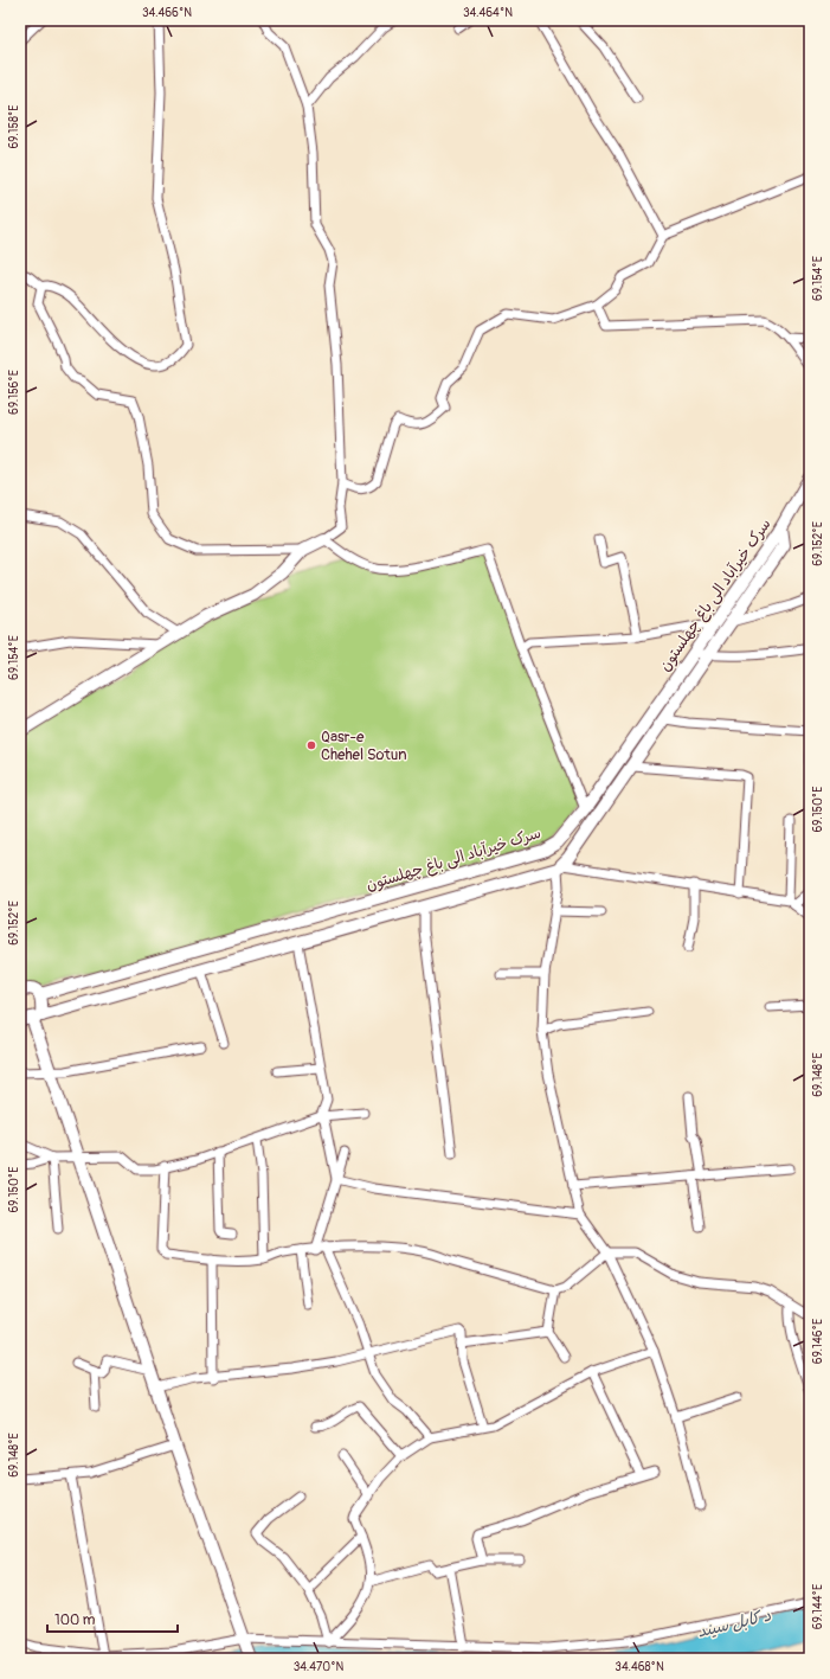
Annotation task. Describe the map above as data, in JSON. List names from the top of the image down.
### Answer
{
  "streets": {
    "main road": ["سرک خیرآباد الی باغ چهلستون"]
  },
  "water": ["د کابل سيند"],
  "places": ["Qasr-e Chehel Sotun"],
  "scale_bar": "100 m",
  "coordinates": [
    "34.466°N",
    "34.464°N",
    "69.158°E",
    "69.154°E",
    "69.156°E",
    "69.152°E",
    "69.150°E",
    "69.148°E",
    "69.146°E",
    "69.144°E",
    "34.470°N",
    "34.468°N"
  ]
}
